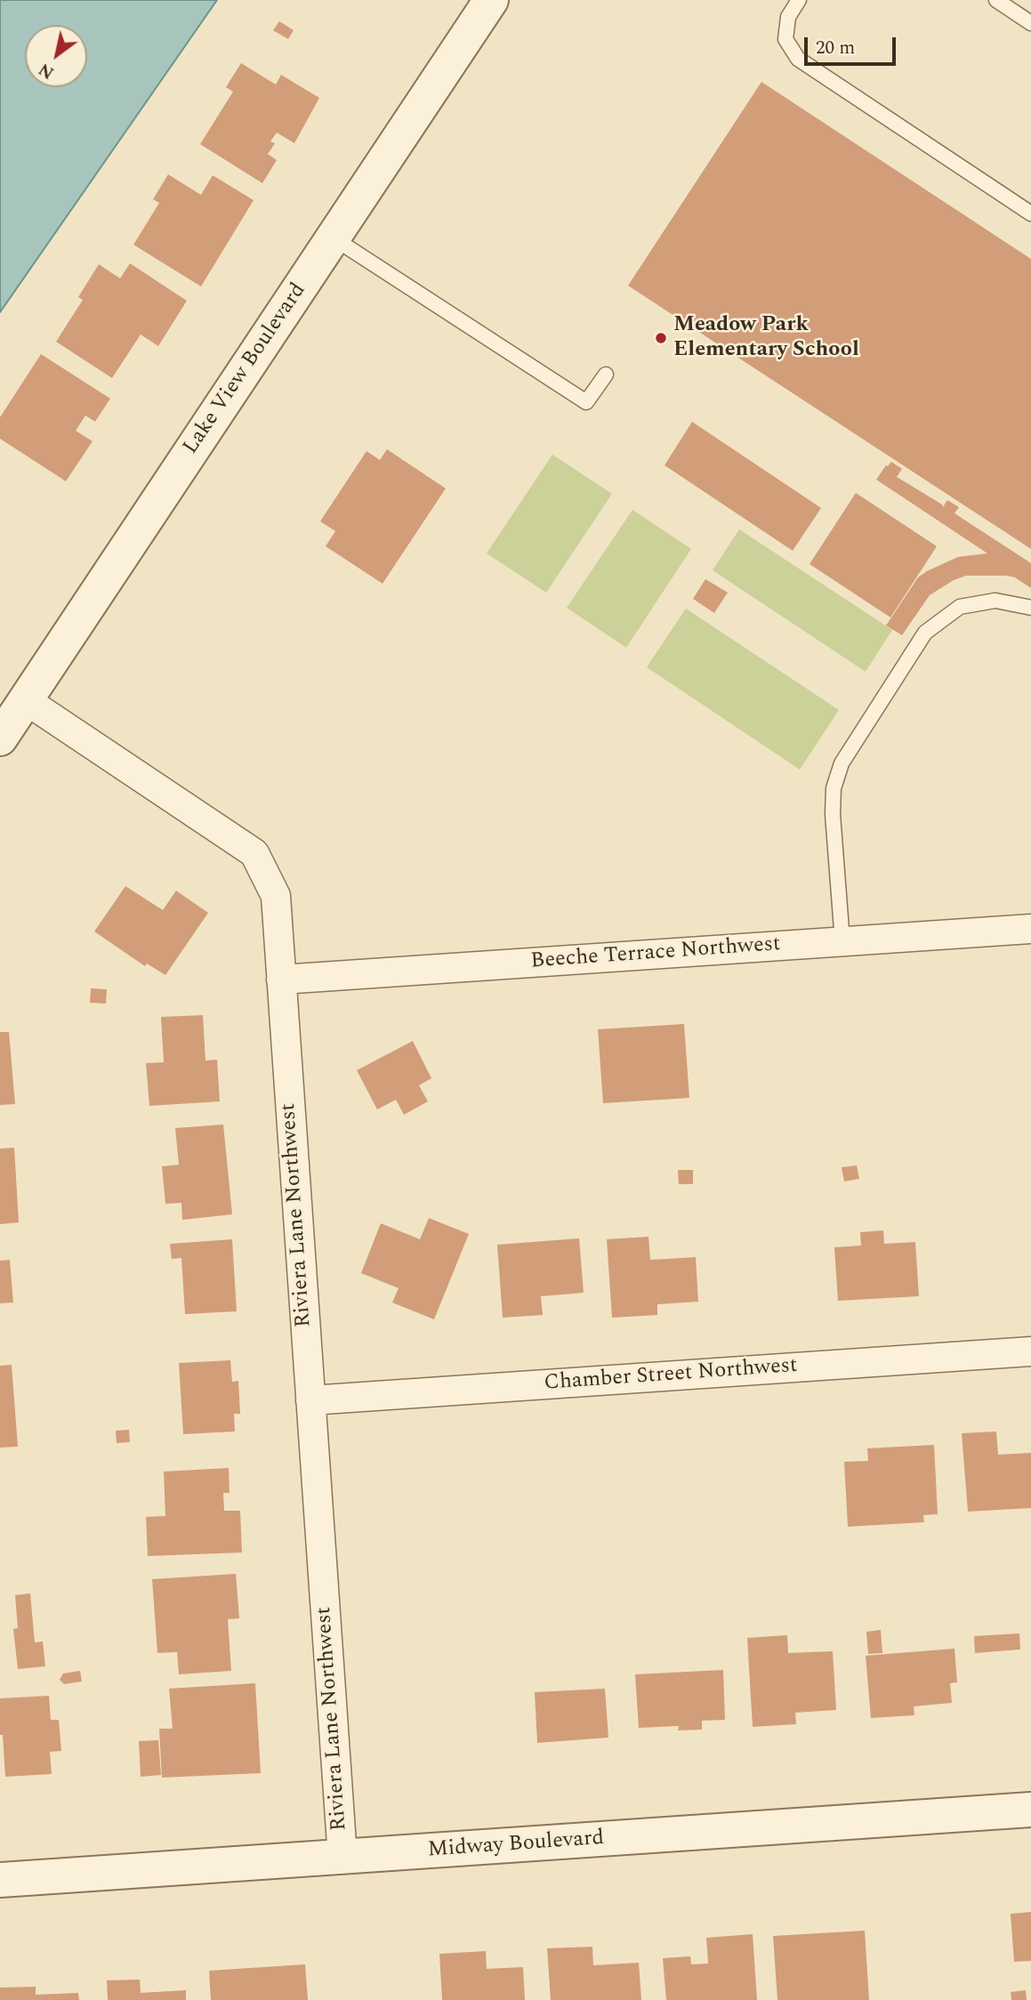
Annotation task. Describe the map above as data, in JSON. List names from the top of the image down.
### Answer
{
  "streets": {
    "street": [
      "Lake View Boulevard",
      "Beeche Terrace Northwest",
      "Riviera Lane Northwest",
      "Chamber Street Northwest",
      "Midway Boulevard"
    ]
  },
  "crossings": [
    ["Lake View Boulevard", "Riviera Lane Northwest"],
    ["Beeche Terrace Northwest", "Riviera Lane Northwest"],
    ["Riviera Lane Northwest", "Chamber Street Northwest"],
    ["Riviera Lane Northwest", "Midway Boulevard"]
  ],
  "places": ["Meadow Park Elementary School"],
  "scale_bar": "20 m",
  "north": "bottom left"
}
